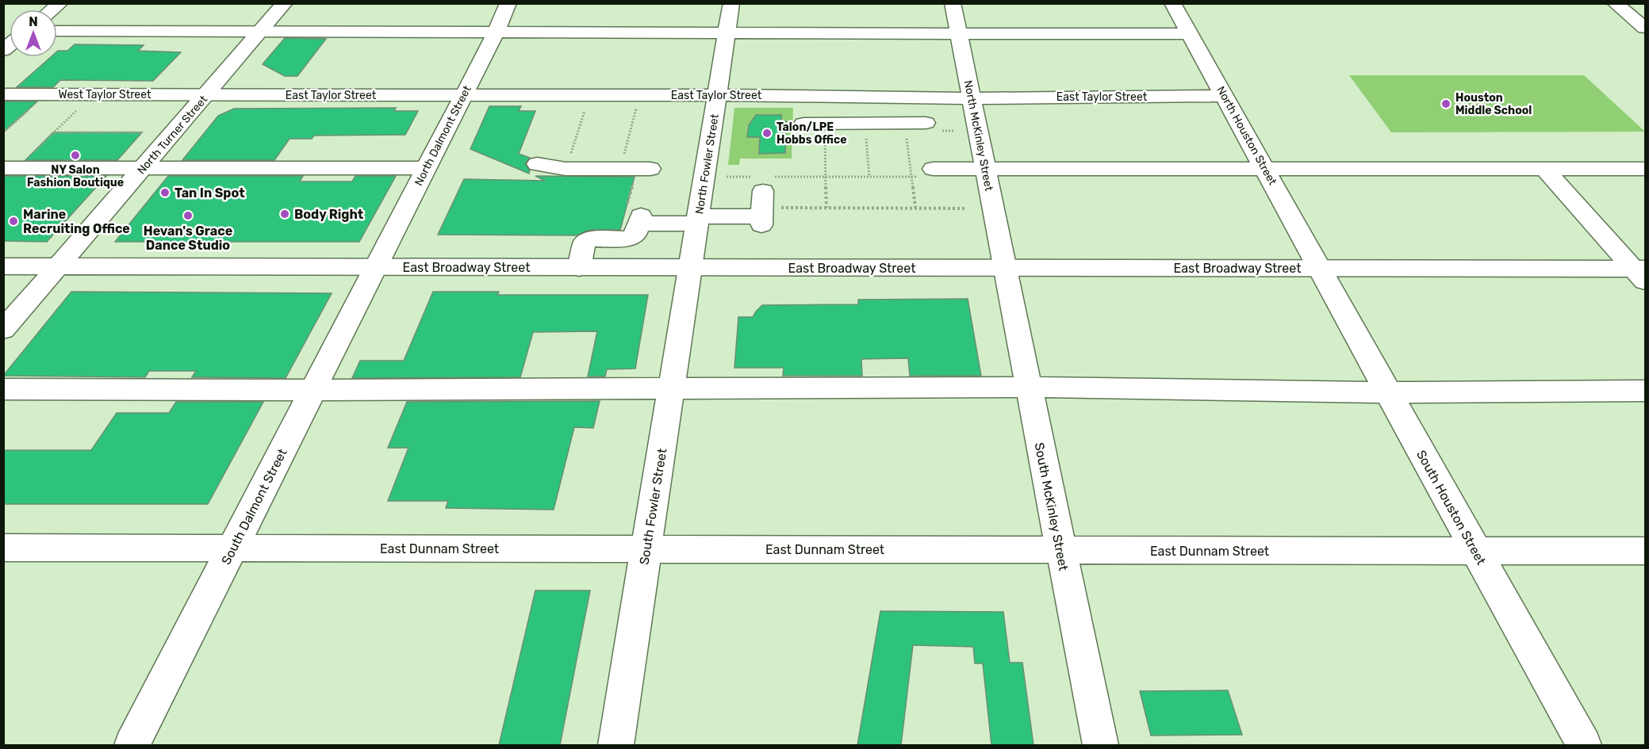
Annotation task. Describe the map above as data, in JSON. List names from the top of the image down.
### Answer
{
  "streets": {
    "street": [
      "West Taylor Street",
      "East Taylor Street",
      "North Turner Street",
      "North Dalmont Street",
      "North McKinley Street",
      "North Houston Street",
      "North Fowler Street",
      "East Broadway Street",
      "South Dalmont Street",
      "South Fowler Street",
      "South McKinley Street",
      "South Houston Street",
      "East Dunnam Street"
    ]
  },
  "crossings": [
    ["West Taylor Street", "East Taylor Street"],
    ["West Taylor Street", "North Turner Street"],
    ["East Taylor Street", "North Turner Street"],
    ["East Taylor Street", "North Dalmont Street"],
    ["East Taylor Street", "North McKinley Street"],
    ["East Taylor Street", "North Houston Street"],
    ["East Taylor Street", "North Fowler Street"],
    ["North Turner Street", "East Broadway Street"],
    ["North Dalmont Street", "East Broadway Street"],
    ["North Dalmont Street", "South Dalmont Street"],
    ["North McKinley Street", "East Broadway Street"],
    ["North McKinley Street", "South McKinley Street"],
    ["North Houston Street", "East Broadway Street"],
    ["North Houston Street", "South Houston Street"],
    ["North Fowler Street", "East Broadway Street"],
    ["North Fowler Street", "South Fowler Street"],
    ["East Broadway Street", "South Dalmont Street"],
    ["East Broadway Street", "South Fowler Street"],
    ["East Broadway Street", "South McKinley Street"],
    ["East Broadway Street", "South Houston Street"],
    ["South Dalmont Street", "East Dunnam Street"],
    ["South Fowler Street", "East Dunnam Street"],
    ["South McKinley Street", "East Dunnam Street"],
    ["South Houston Street", "East Dunnam Street"]
  ],
  "places": [
    "Houston Middle School",
    "Talon/LPE Hobbs Office",
    "NY Salon Fashion Boutique",
    "Tan In Spot",
    "Body Right",
    "Hevan's Grace Dance Studio",
    "Marine Recruiting Office"
  ],
  "north": "top"
}
